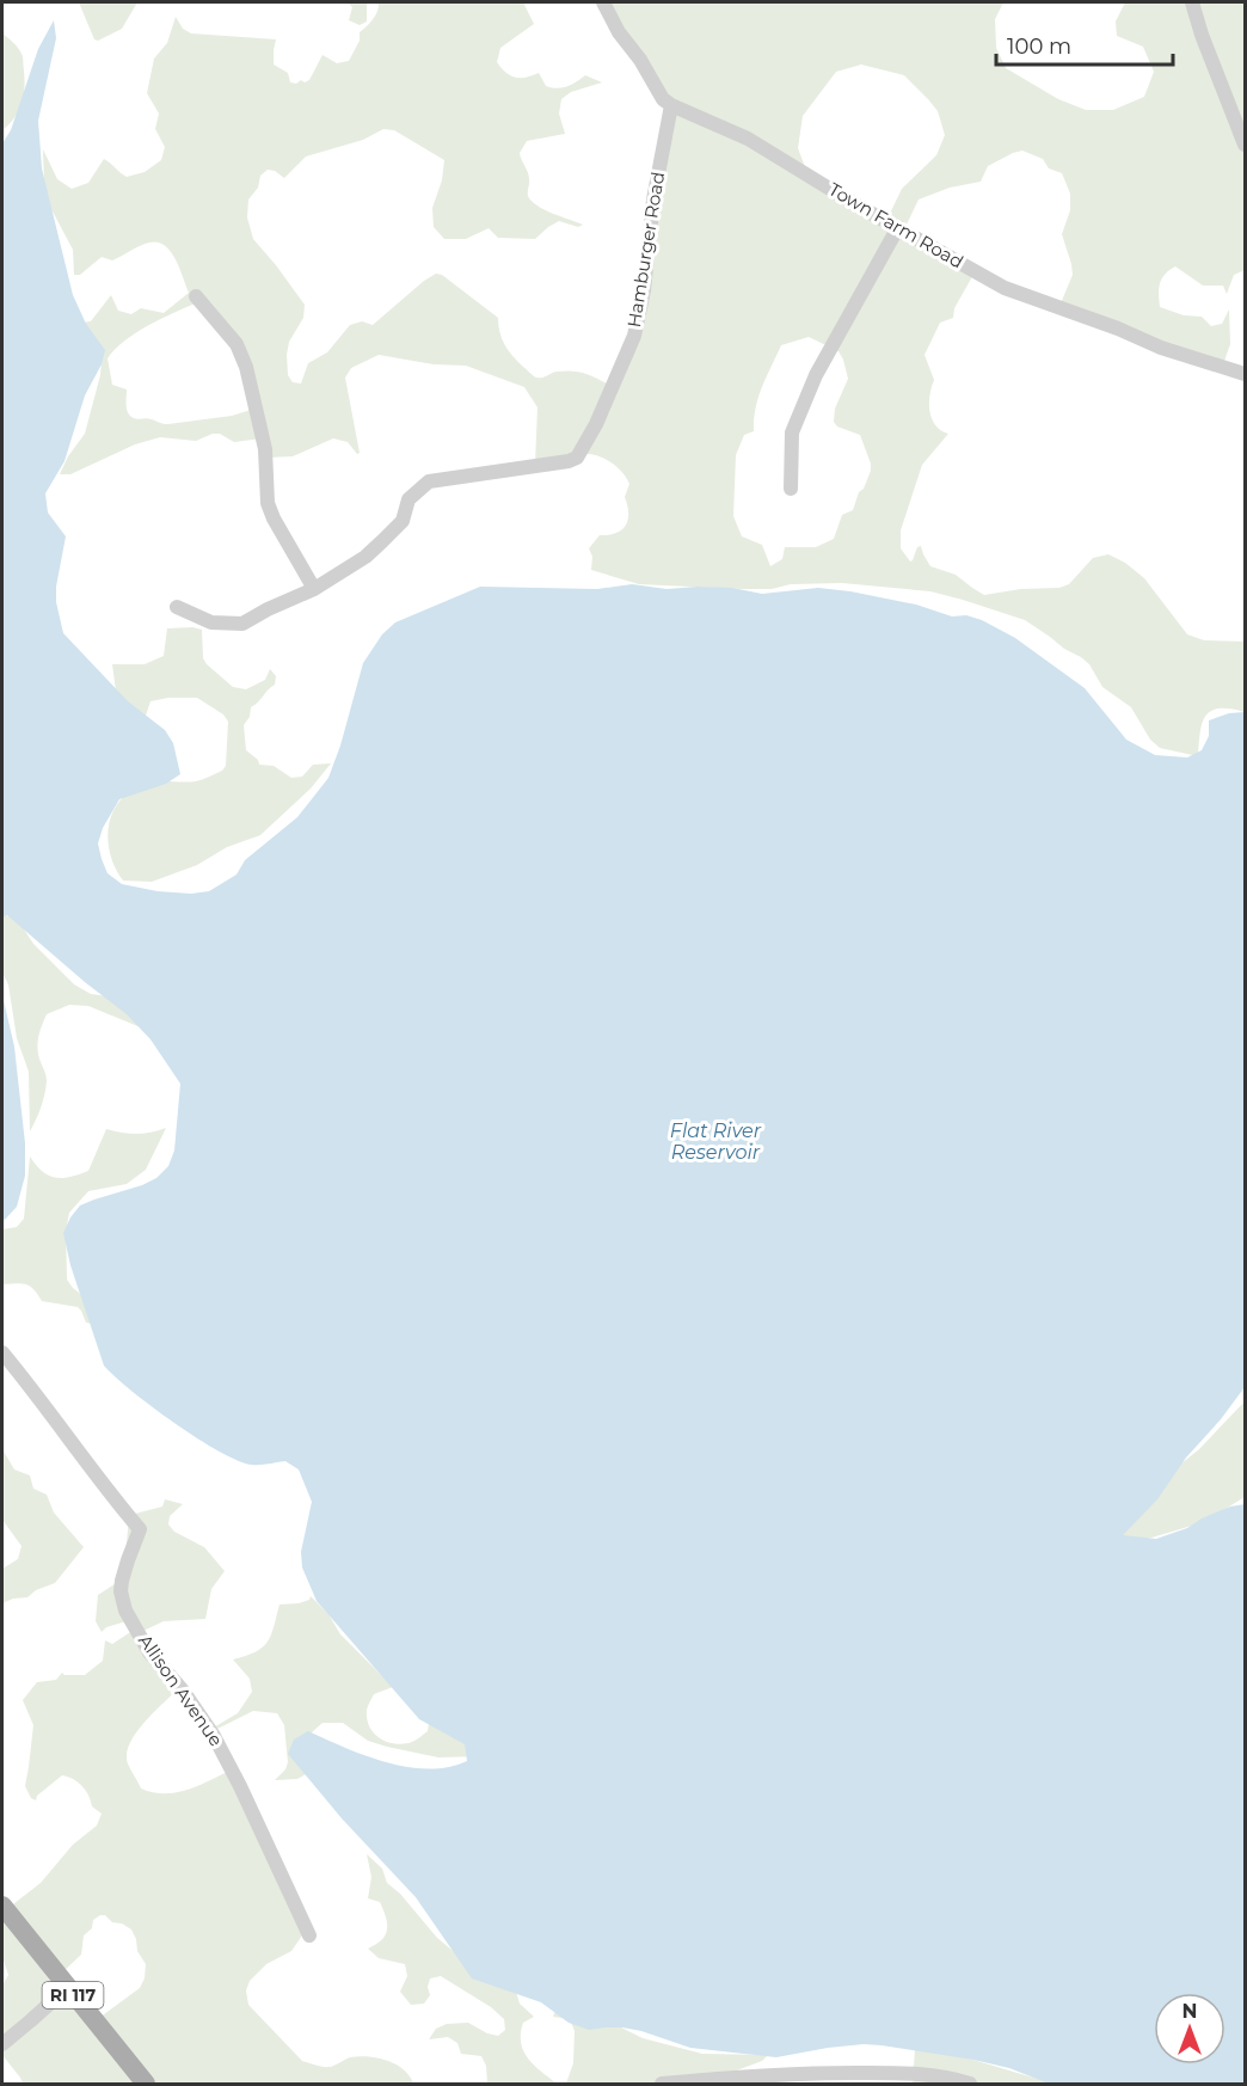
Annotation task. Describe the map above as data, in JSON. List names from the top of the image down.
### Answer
{
  "streets": {
    "main road": ["RI 117"],
    "street": ["Town Farm Road", "Hamburger Road", "Allison Avenue"]
  },
  "crossings": [
    ["Town Farm Road", "Hamburger Road"]
  ],
  "water": ["Flat River Reservoir"],
  "scale_bar": "100 m",
  "north": "top"
}
